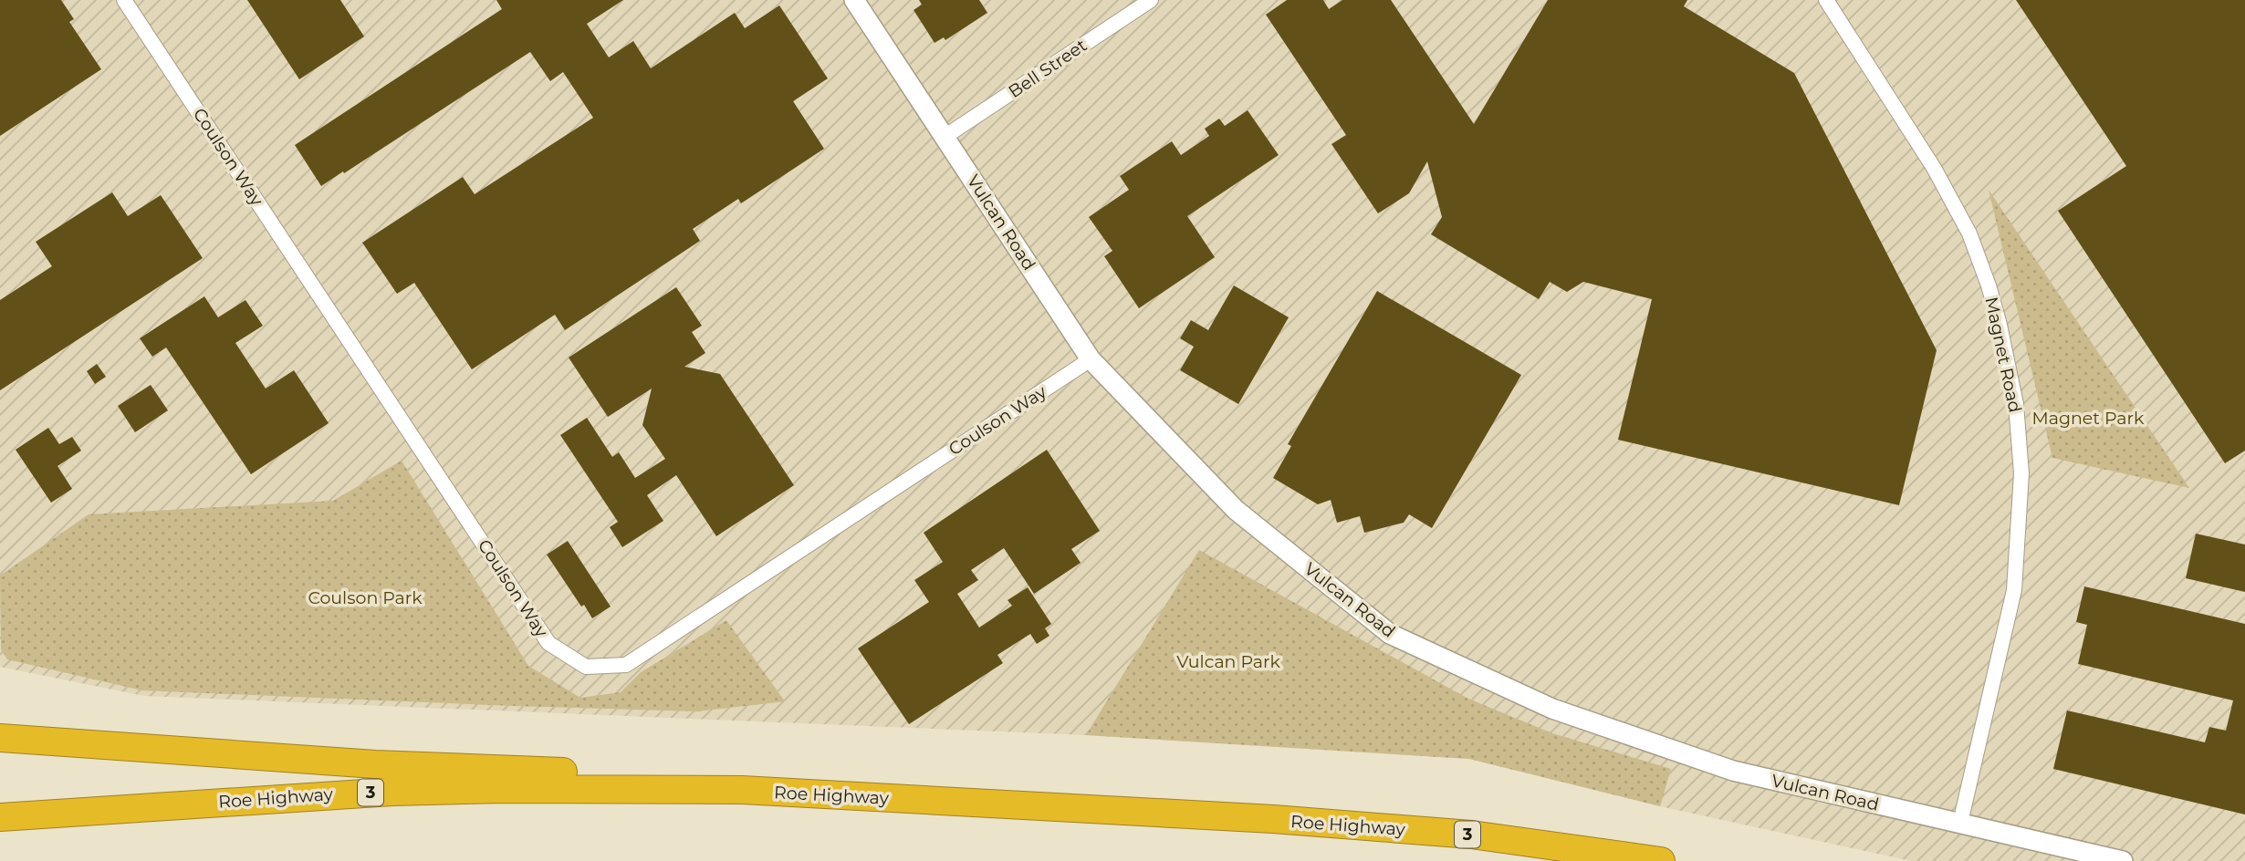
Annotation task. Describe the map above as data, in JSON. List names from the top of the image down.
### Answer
{
  "streets": {
    "highway": ["3", "Roe Highway"],
    "street": [
      "Bell Street",
      "Coulson Way",
      "Vulcan Road",
      "Magnet Road"
    ]
  },
  "crossings": [
    ["Bell Street", "Vulcan Road"],
    ["Coulson Way", "Vulcan Road"],
    ["Vulcan Road", "Magnet Road"]
  ],
  "parks": ["Magnet Park", "Coulson Park", "Vulcan Park"]
}
